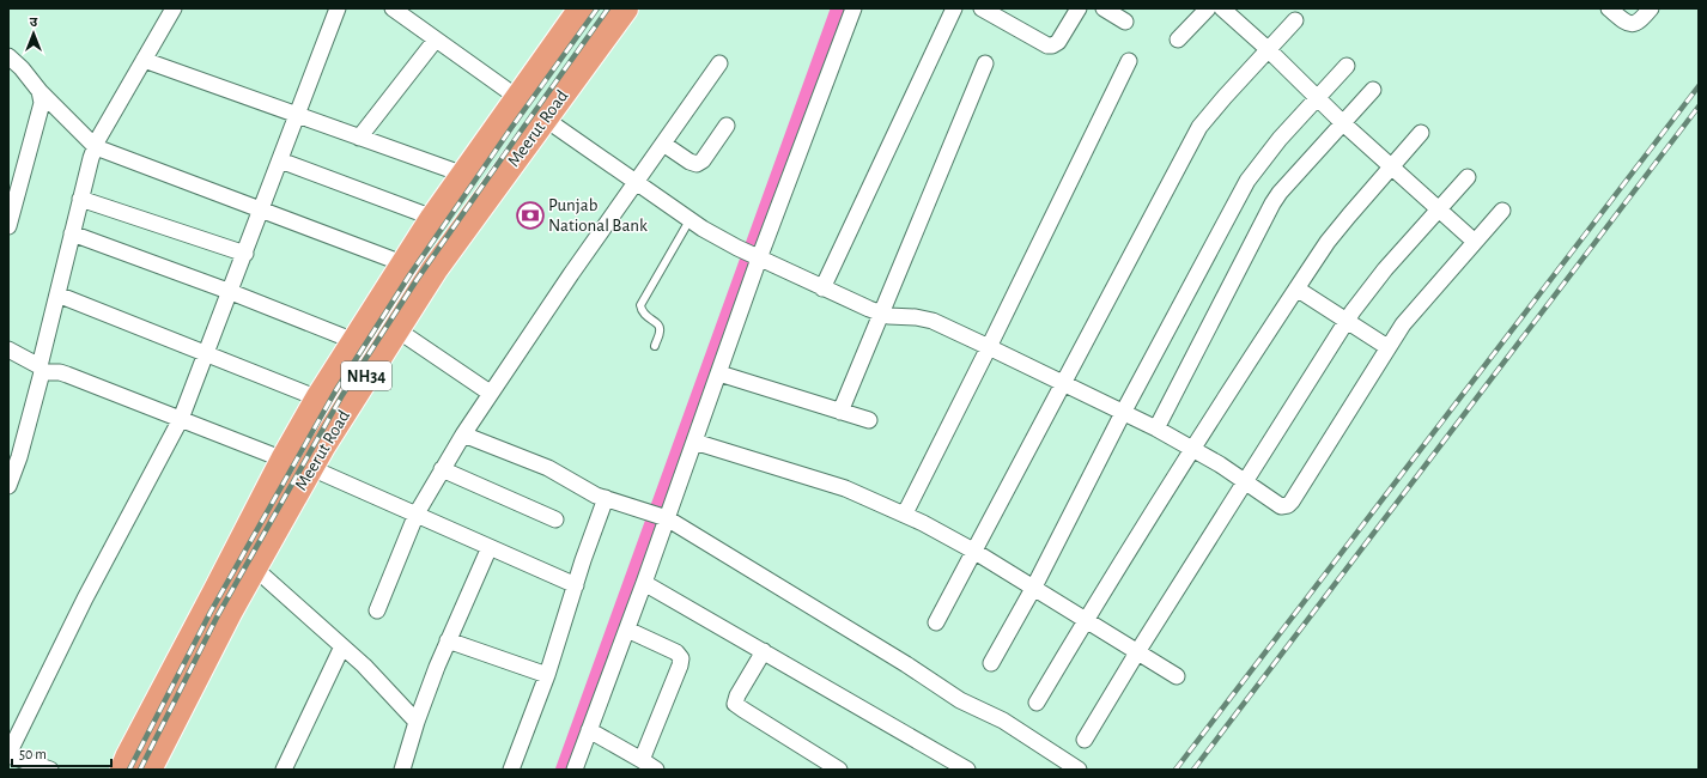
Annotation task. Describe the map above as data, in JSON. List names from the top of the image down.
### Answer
{
  "streets": {
    "highway": ["Meerut Road", "NH34"]
  },
  "places": {
    "bank": ["Punjab National Bank"]
  },
  "scale_bar": "50 m",
  "north": "top"
}
